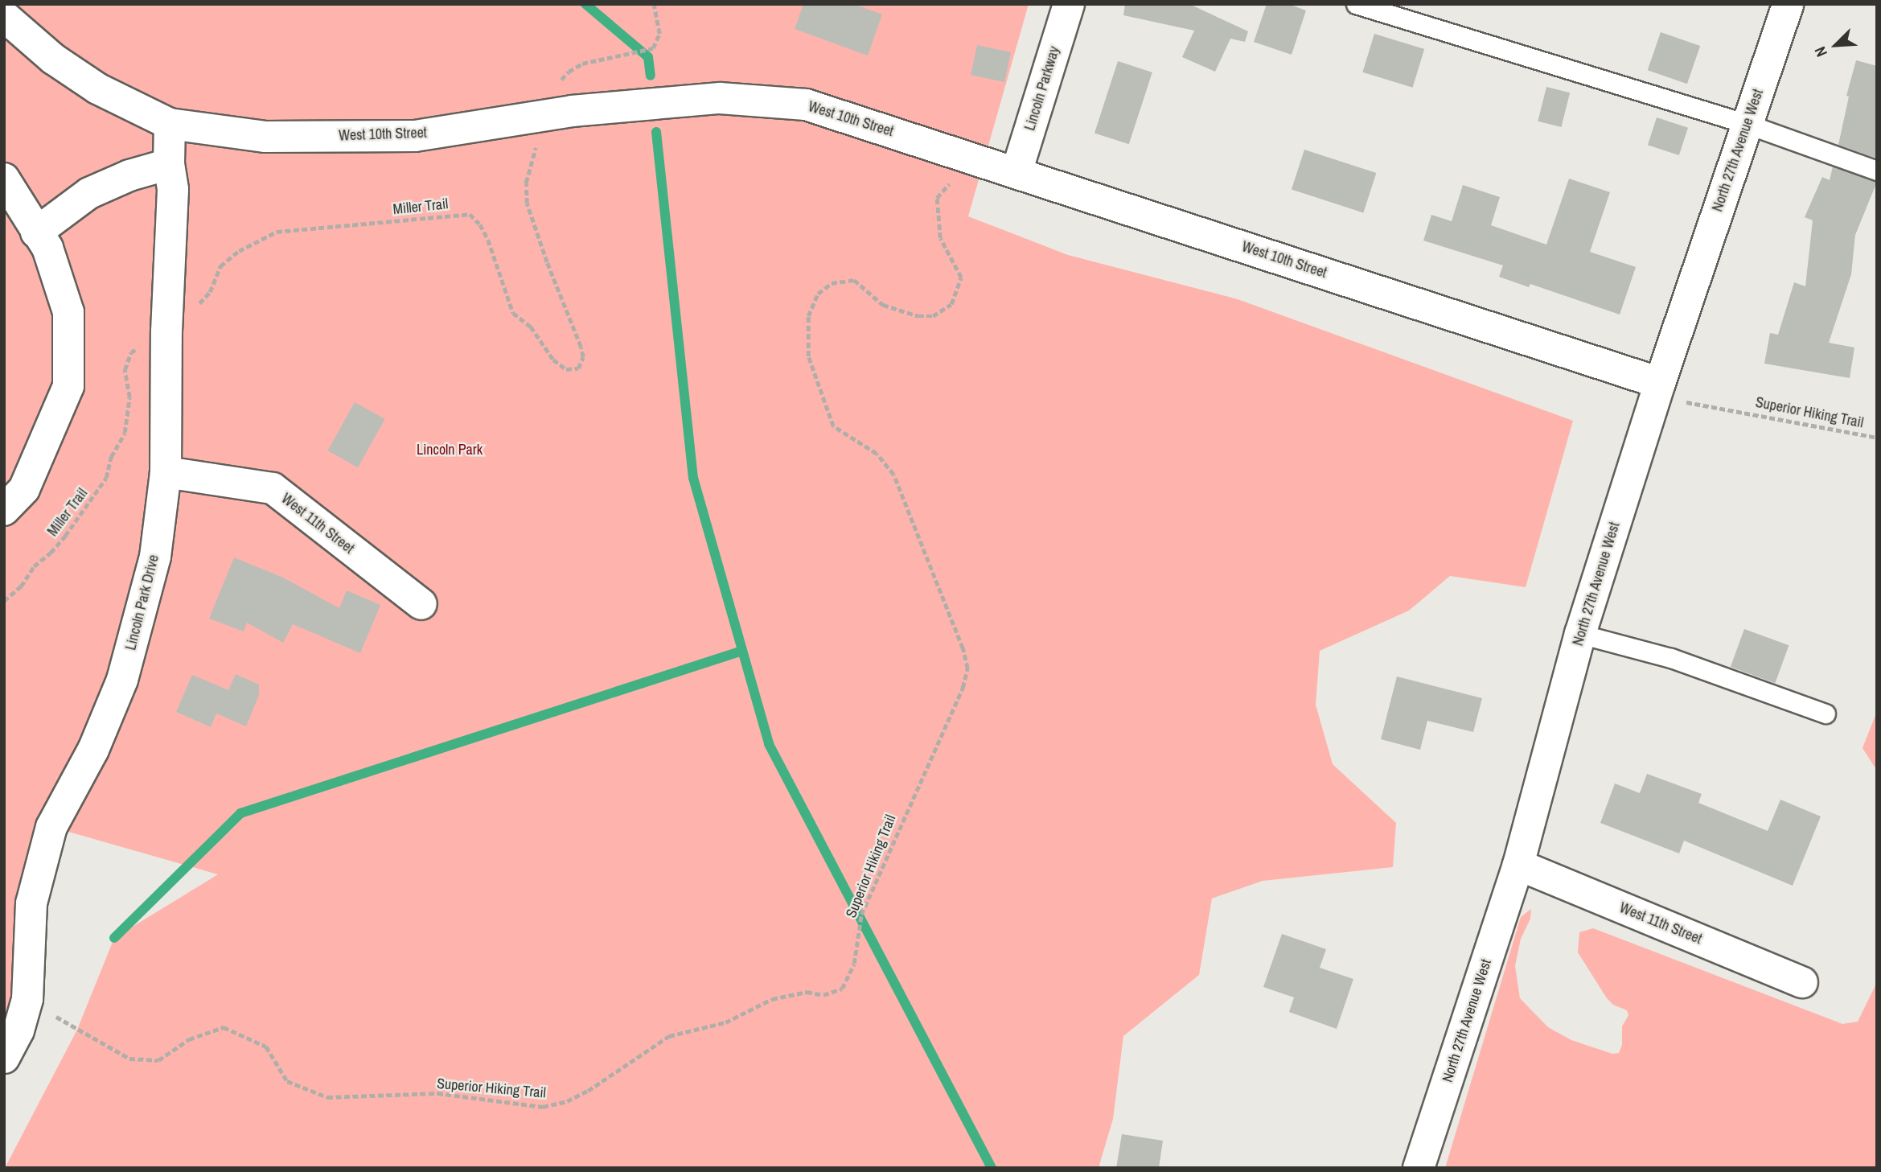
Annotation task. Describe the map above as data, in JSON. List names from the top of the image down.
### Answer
{
  "streets": {
    "street": [
      "Lincoln Parkway",
      "West 10th Street",
      "North 27th Avenue West",
      "West 11th Street",
      "Lincoln Park Drive"
    ],
    "path": ["Miller Trail", "Superior Hiking Trail"]
  },
  "crossings": [
    ["Lincoln Parkway", "West 10th Street"],
    ["West 10th Street", "North 27th Avenue West"],
    ["West 10th Street", "Miller Trail"],
    ["West 10th Street", "Lincoln Park Drive"],
    ["North 27th Avenue West", "West 11th Street"],
    ["Miller Trail", "Lincoln Park Drive"],
    ["Superior Hiking Trail", "Lincoln Park Drive"],
    ["West 11th Street", "Lincoln Park Drive"]
  ],
  "parks": ["Lincoln Park"],
  "north": "bottom left"
}
